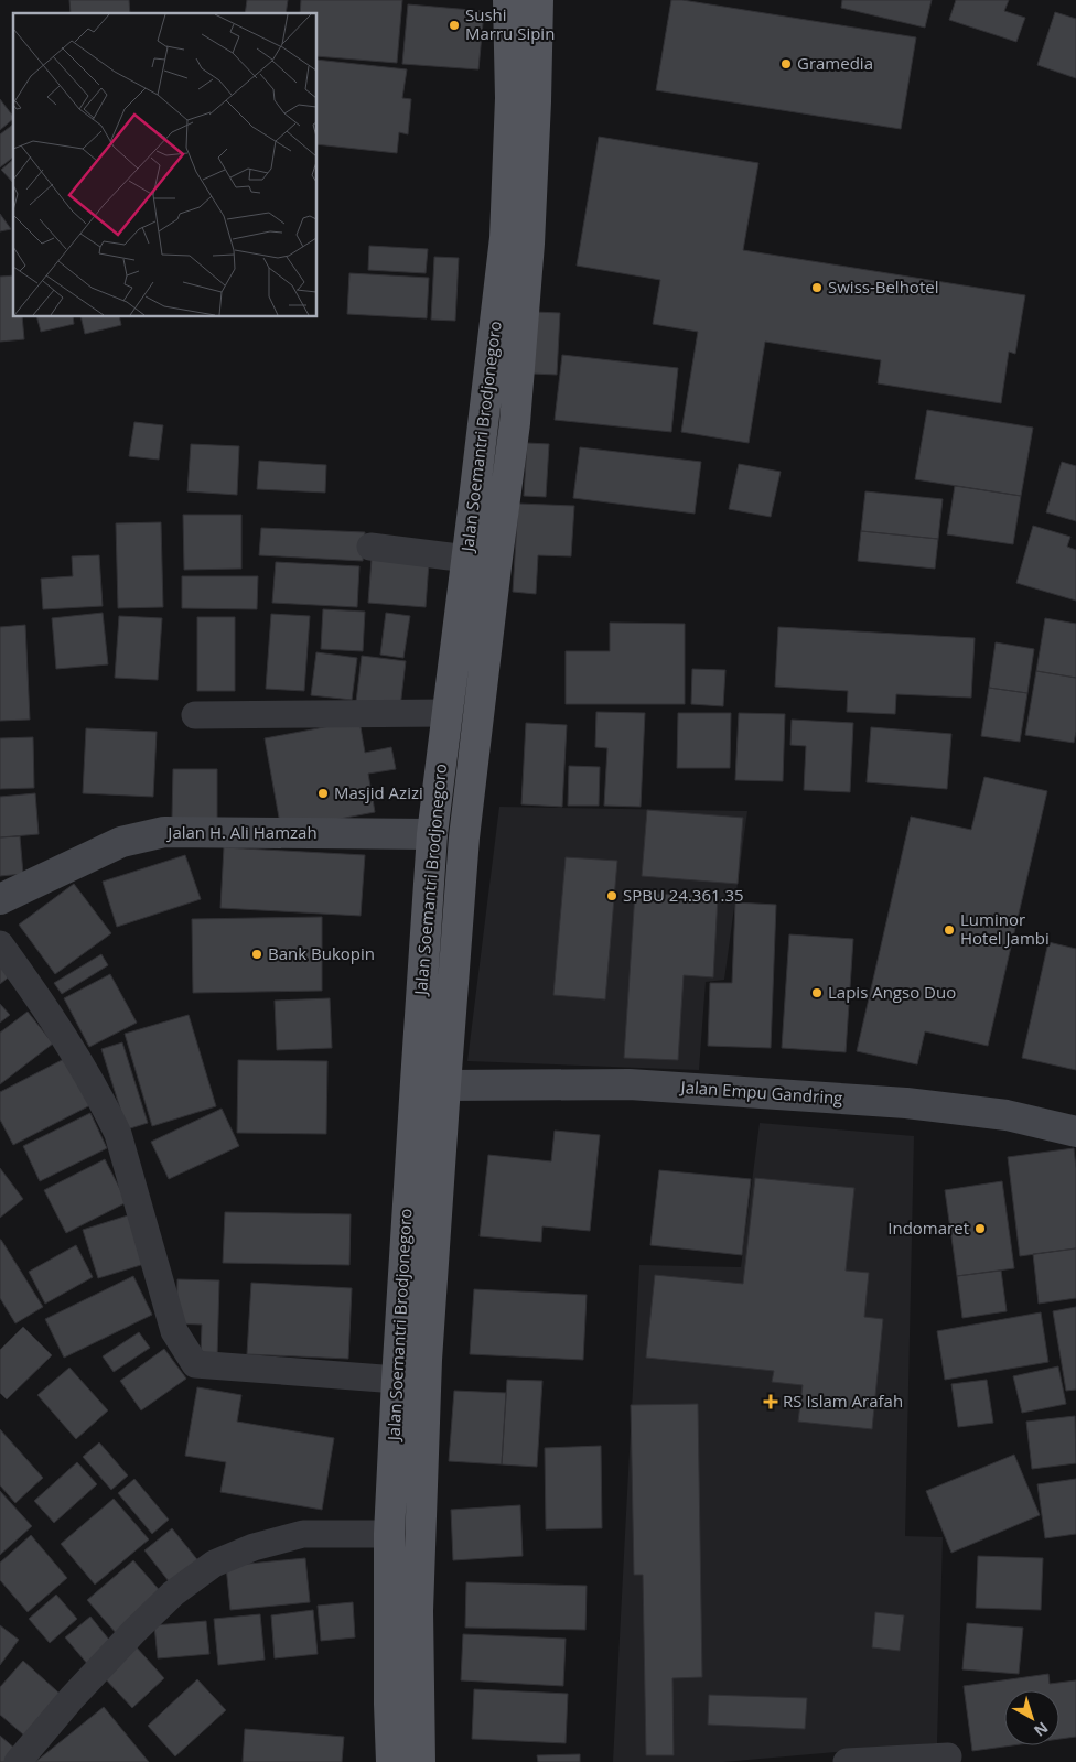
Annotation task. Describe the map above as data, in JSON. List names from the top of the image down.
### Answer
{
  "streets": {
    "main road": ["Jalan Soemantri Brodjonegoro"],
    "street": ["Jalan H. Ali Hamzah", "Jalan Empu Gandring"]
  },
  "crossings": [
    ["Jalan Soemantri Brodjonegoro", "Jalan H. Ali Hamzah"],
    ["Jalan Soemantri Brodjonegoro", "Jalan Empu Gandring"]
  ],
  "places": {
    "other": [
      "Sushi Marru Sipin",
      "Gramedia",
      "Swiss-Belhotel",
      "Masjid Azizi",
      "SPBU 24.361.35",
      "Luminor Hotel Jambi",
      "Bank Bukopin",
      "Lapis Angso Duo",
      "Indomaret"
    ],
    "health": ["RS Islam Arafah"]
  },
  "north": "bottom right"
}
